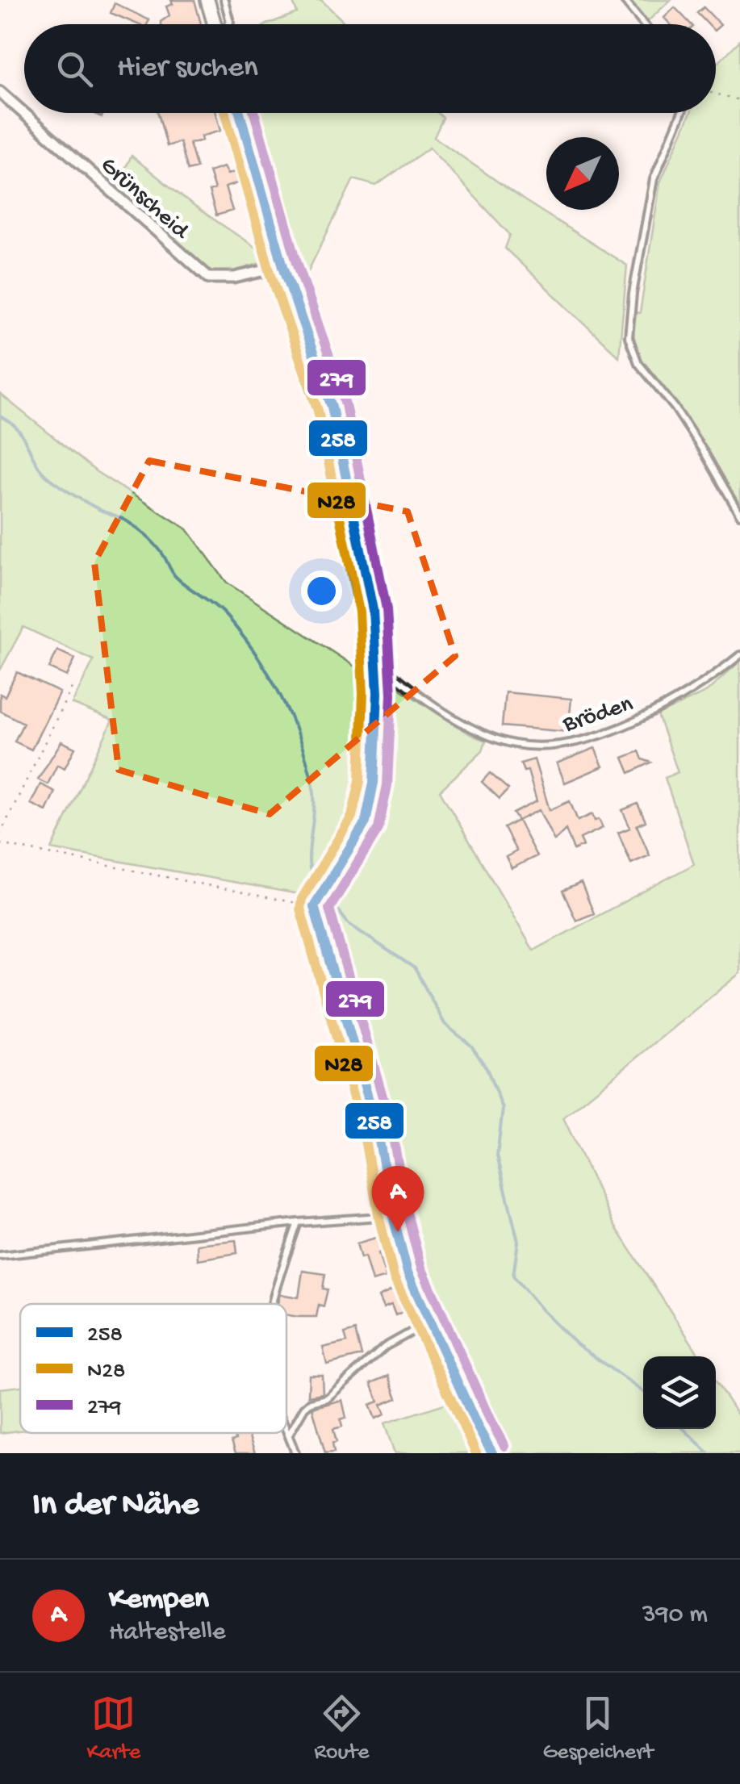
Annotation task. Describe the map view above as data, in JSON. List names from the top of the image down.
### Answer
{
  "streets": {
    "street": ["Grünscheid"],
    "lane": ["Bröden"]
  },
  "lines": ["transit line 258", "transit line N28", "transit line 279"],
  "legend": ["258", "N28", "279"],
  "north": "bottom left",
  "page": {
    "search": "Hier suchen",
    "pins": "A",
    "heading": "In der Nähe",
    "list": [
      {
        "mark": "A",
        "name": "Kempen",
        "note": "Haltestelle",
        "value": "390 m"
      }
    ],
    "nav": ["Karte", "Route", "Gespeichert"]
  }
}
